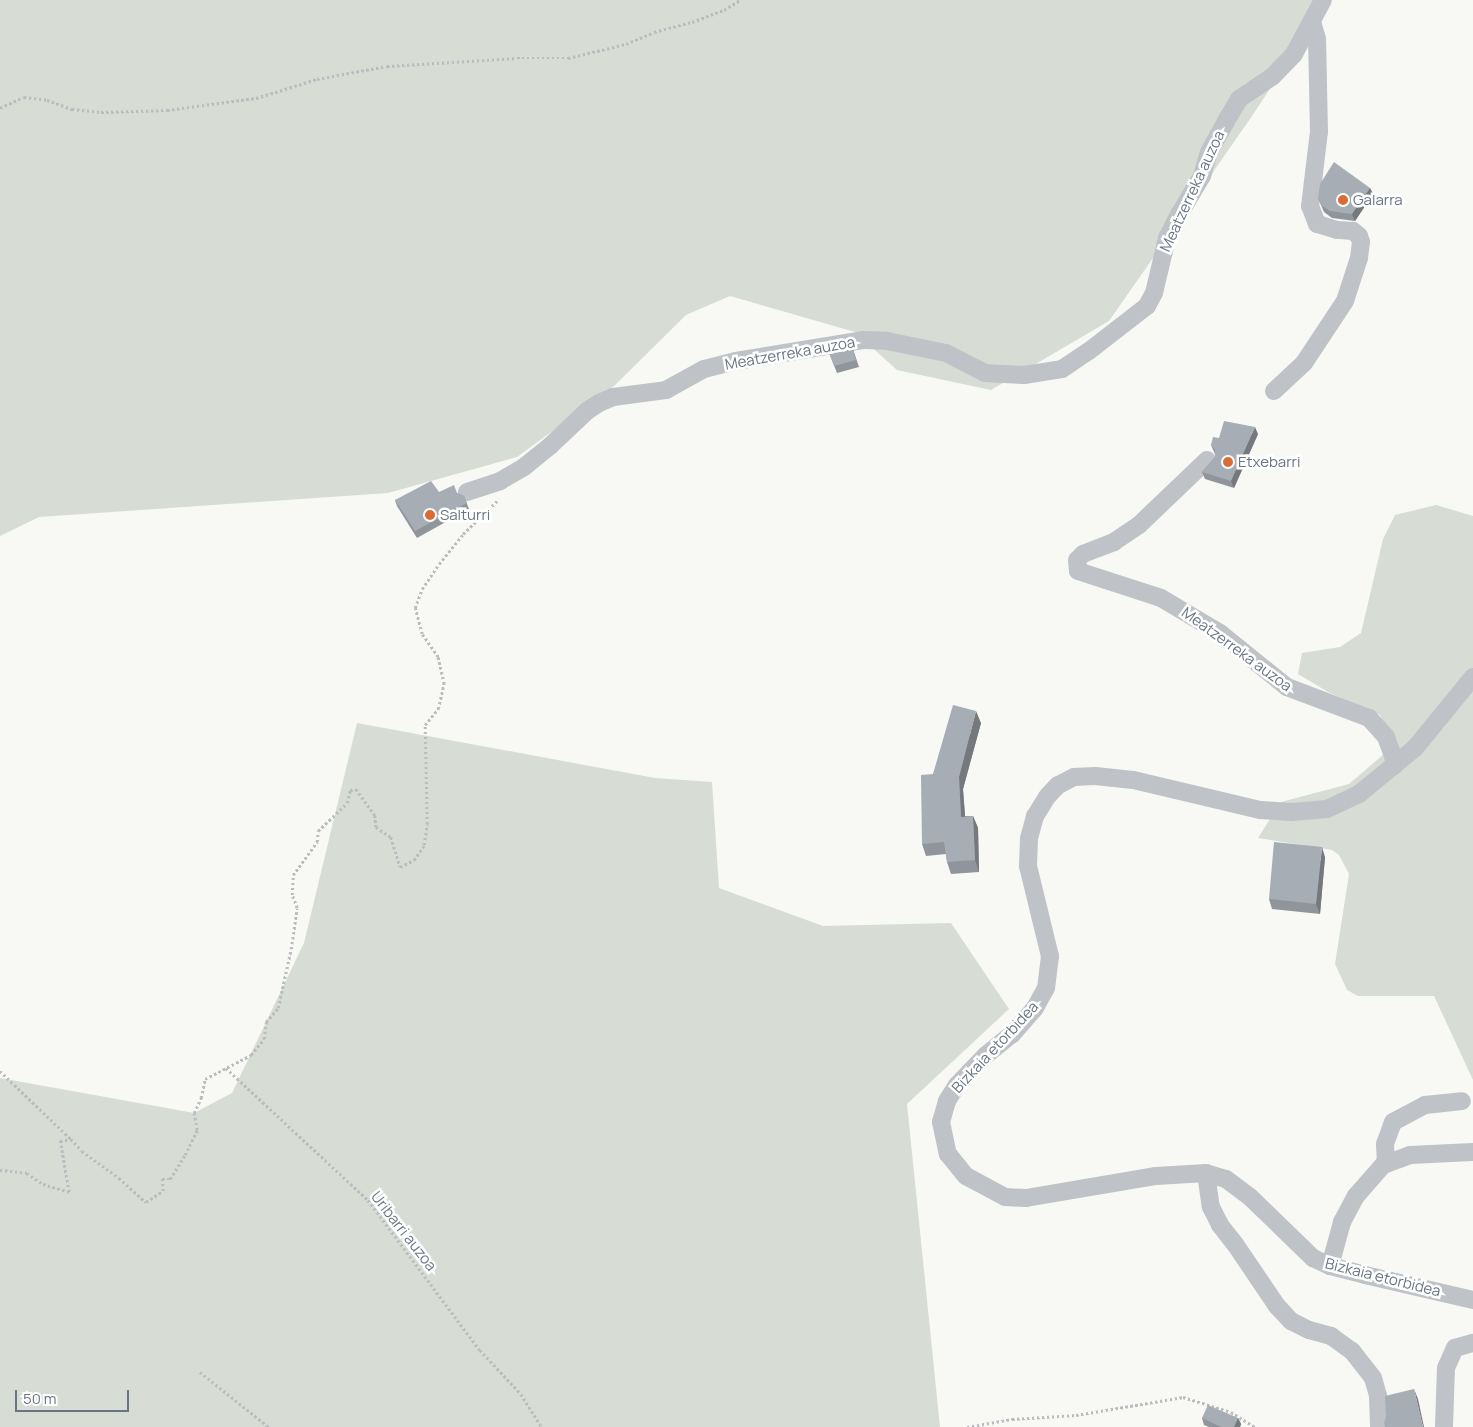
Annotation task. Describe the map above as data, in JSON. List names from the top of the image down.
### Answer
{
  "streets": {
    "street": ["Meatzerreka auzoa", "Bizkaia etorbidea"],
    "path": ["Uribarri auzoa"]
  },
  "crossings": [
    ["Meatzerreka auzoa", "Bizkaia etorbidea"]
  ],
  "places": ["Galarra", "Etxebarri", "Salturri"],
  "scale_bar": "50 m"
}
